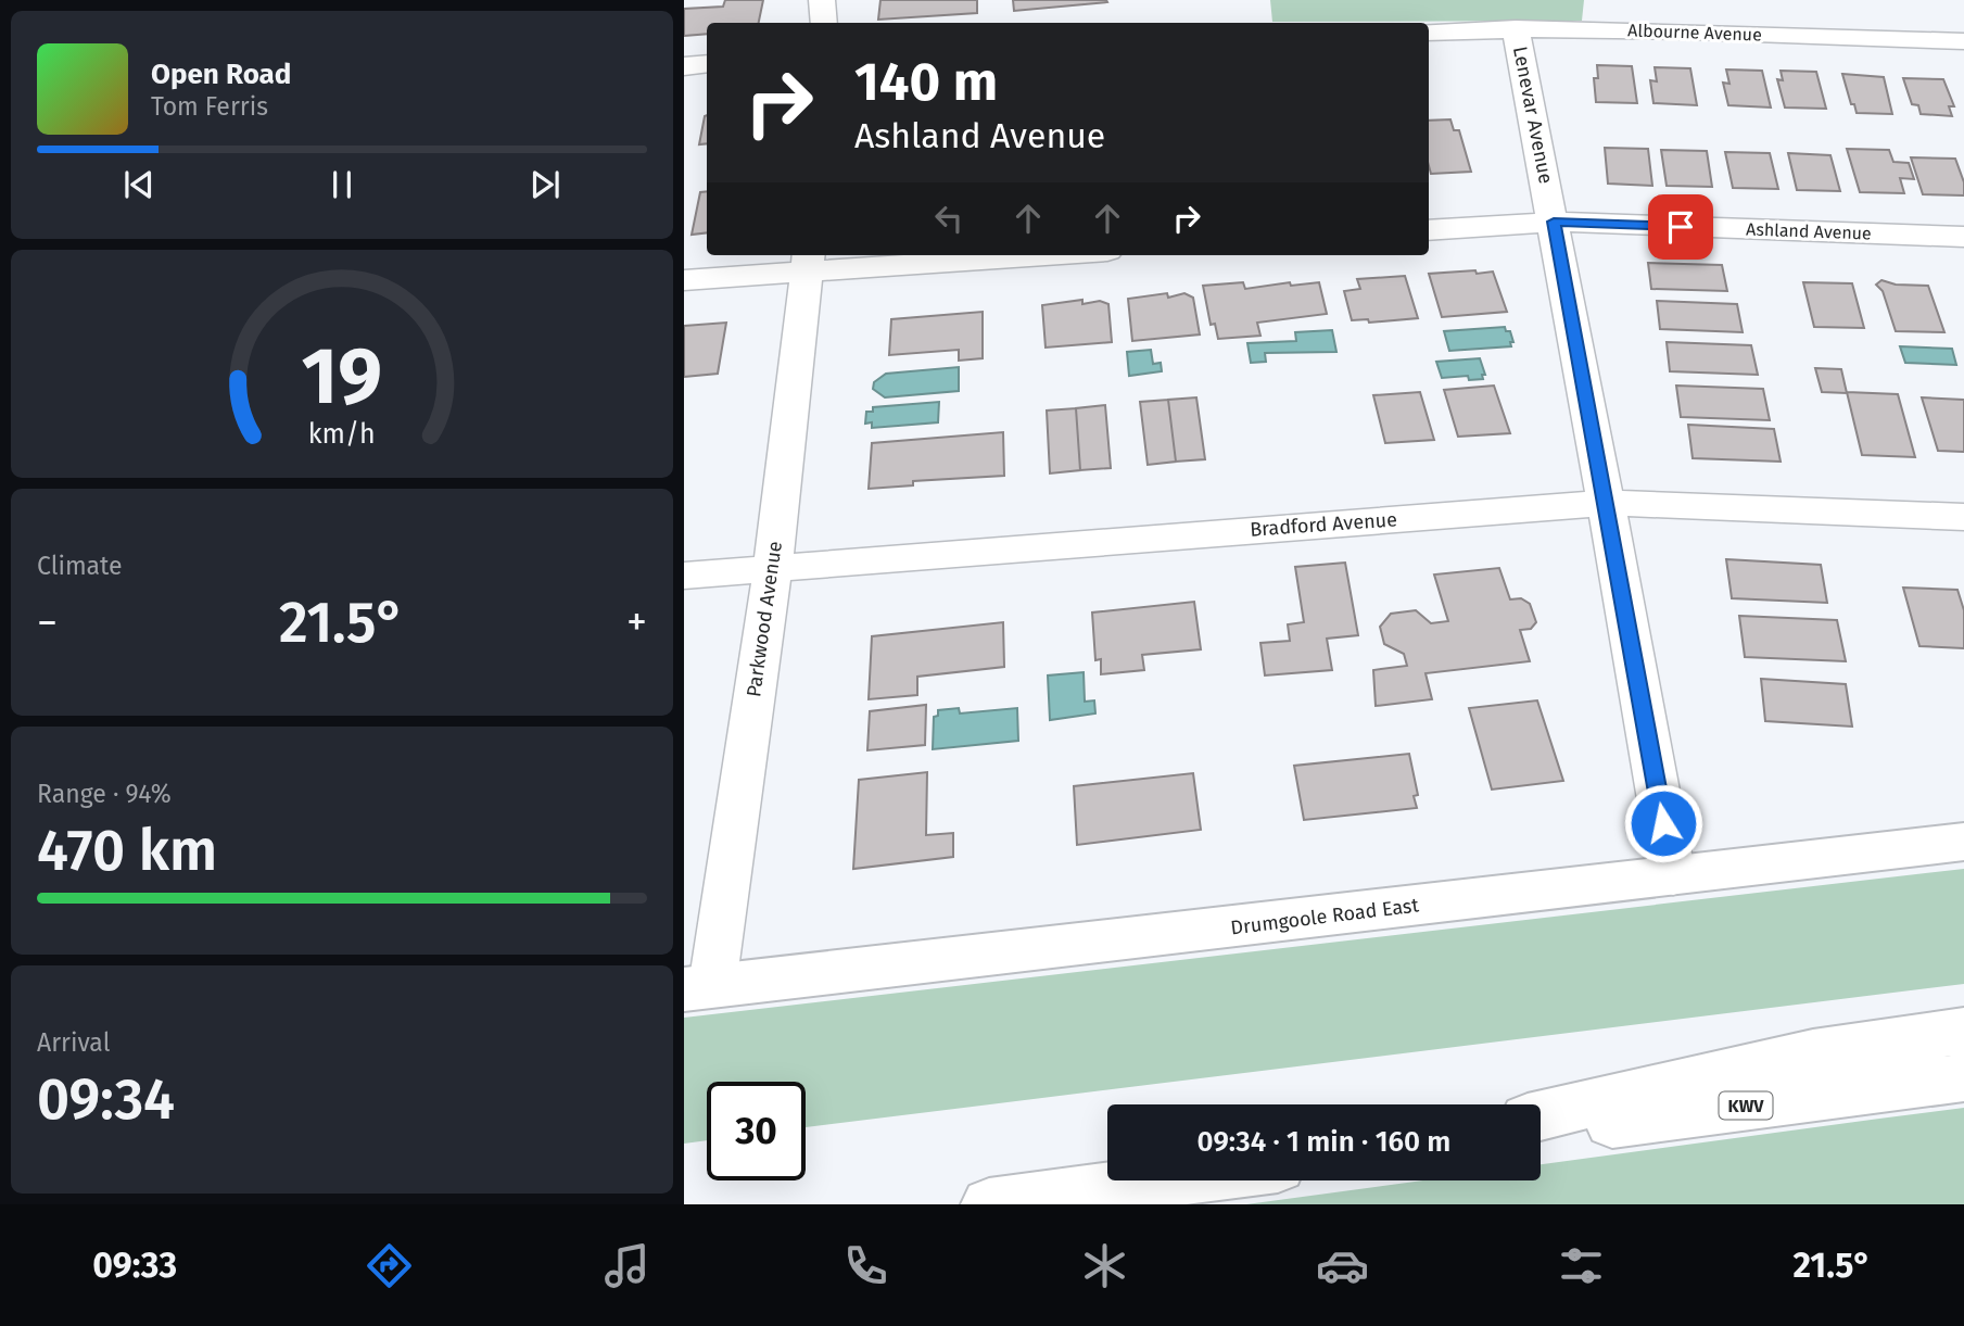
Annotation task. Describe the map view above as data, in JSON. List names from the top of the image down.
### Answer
{
  "streets": {
    "main road": ["Drumgoole Road East", "KWV"],
    "street": [
      "Albourne Avenue",
      "Lenevar Avenue",
      "Ashland Avenue",
      "Bradford Avenue",
      "Parkwood Avenue"
    ]
  },
  "crossings": [
    ["Albourne Avenue", "Lenevar Avenue"],
    ["Lenevar Avenue", "Ashland Avenue"],
    ["Lenevar Avenue", "Bradford Avenue"],
    ["Lenevar Avenue", "Drumgoole Road East"],
    ["Bradford Avenue", "Parkwood Avenue"],
    ["Parkwood Avenue", "Drumgoole Road East"]
  ],
  "page": {
    "turn": ["140 m", "Ashland Avenue"],
    "song": ["Open Road", "Tom Ferris"],
    "tile": [
      "Climate",
      ["Range · 94%", "470 km"],
      ["Arrival", "09:34"]
    ],
    "heat": ["−", "21.5°", "+"],
    "limit": "30",
    "trip": "09:34 · 1 min · 160 m",
    "tabs": ["09:33", "21.5°"],
    "gauge": ["19", "km/h"]
  }
}
